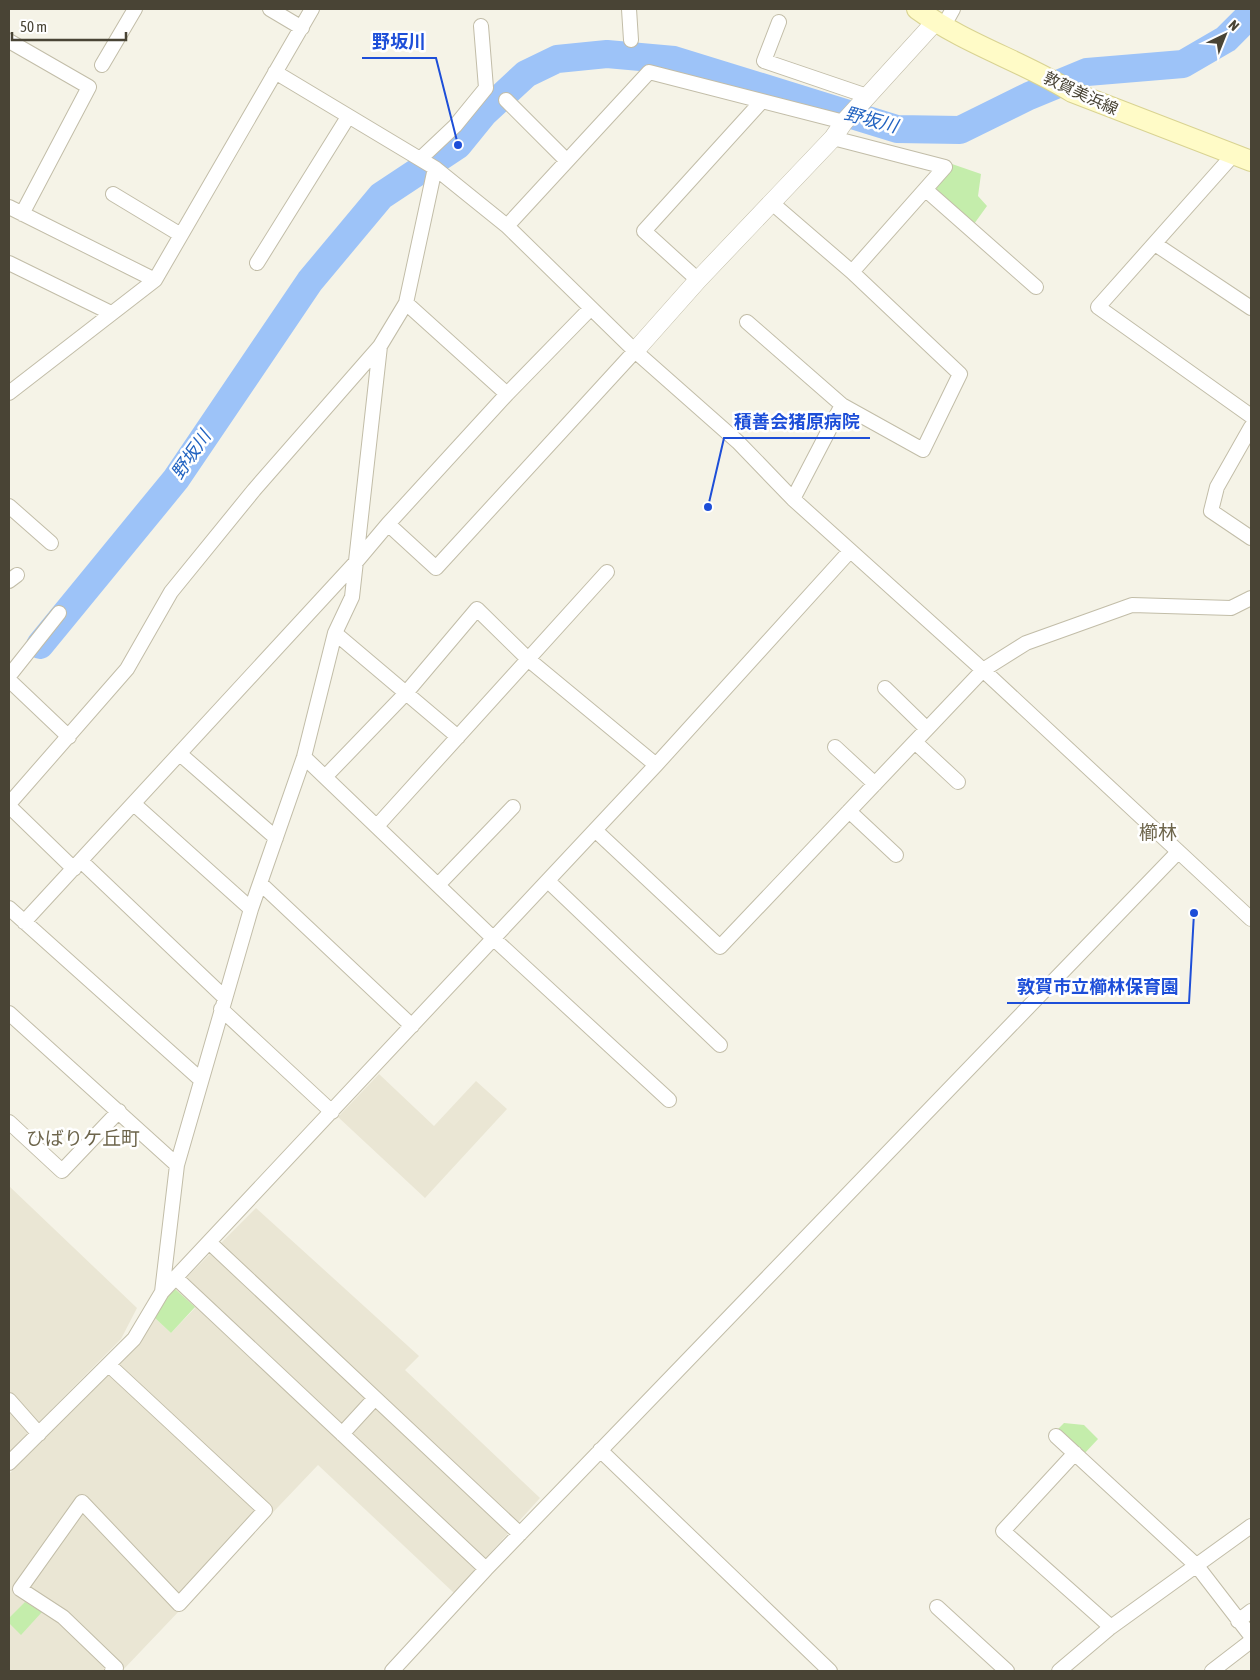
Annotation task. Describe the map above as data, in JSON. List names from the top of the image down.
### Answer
{
  "streets": {
    "main road": ["敦賀美浜線"]
  },
  "districts": ["櫛林", "ひばりケ丘町"],
  "water": ["野坂川"],
  "places": ["野坂川", "積善会猪原病院", "敦賀市立櫛林保育園"],
  "scale_bar": "50 m",
  "north": "top right"
}
